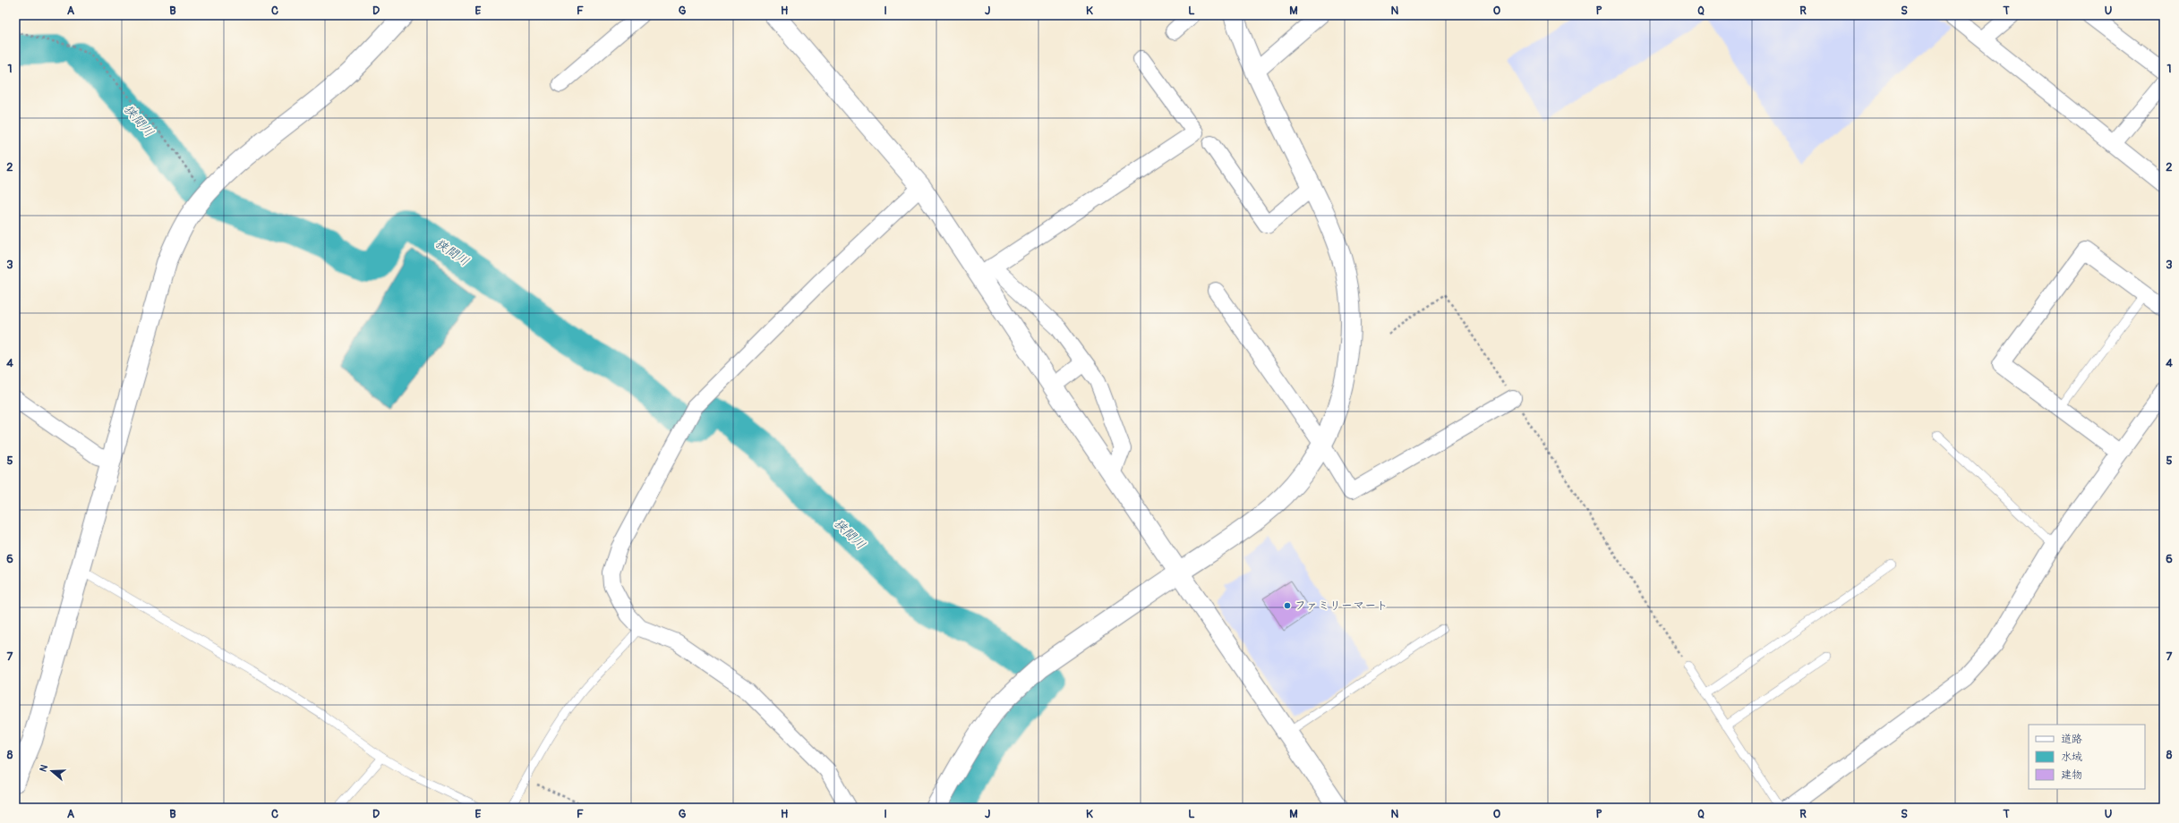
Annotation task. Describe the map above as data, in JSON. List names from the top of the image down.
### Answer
{
  "water": ["狭間川"],
  "places": ["ファミリーマート"],
  "legend": ["道路", "水域", "建物"],
  "north": "left",
  "grid": {
    "columns": [
      "A",
      "B",
      "C",
      "D",
      "E",
      "F",
      "G",
      "H",
      "I",
      "J",
      "K",
      "L",
      "M",
      "N",
      "O",
      "P",
      "Q",
      "R",
      "S",
      "T",
      "U"
    ],
    "rows": [
      "1",
      "2",
      "3",
      "4",
      "5",
      "6",
      "7",
      "8"
    ]
  }
}
